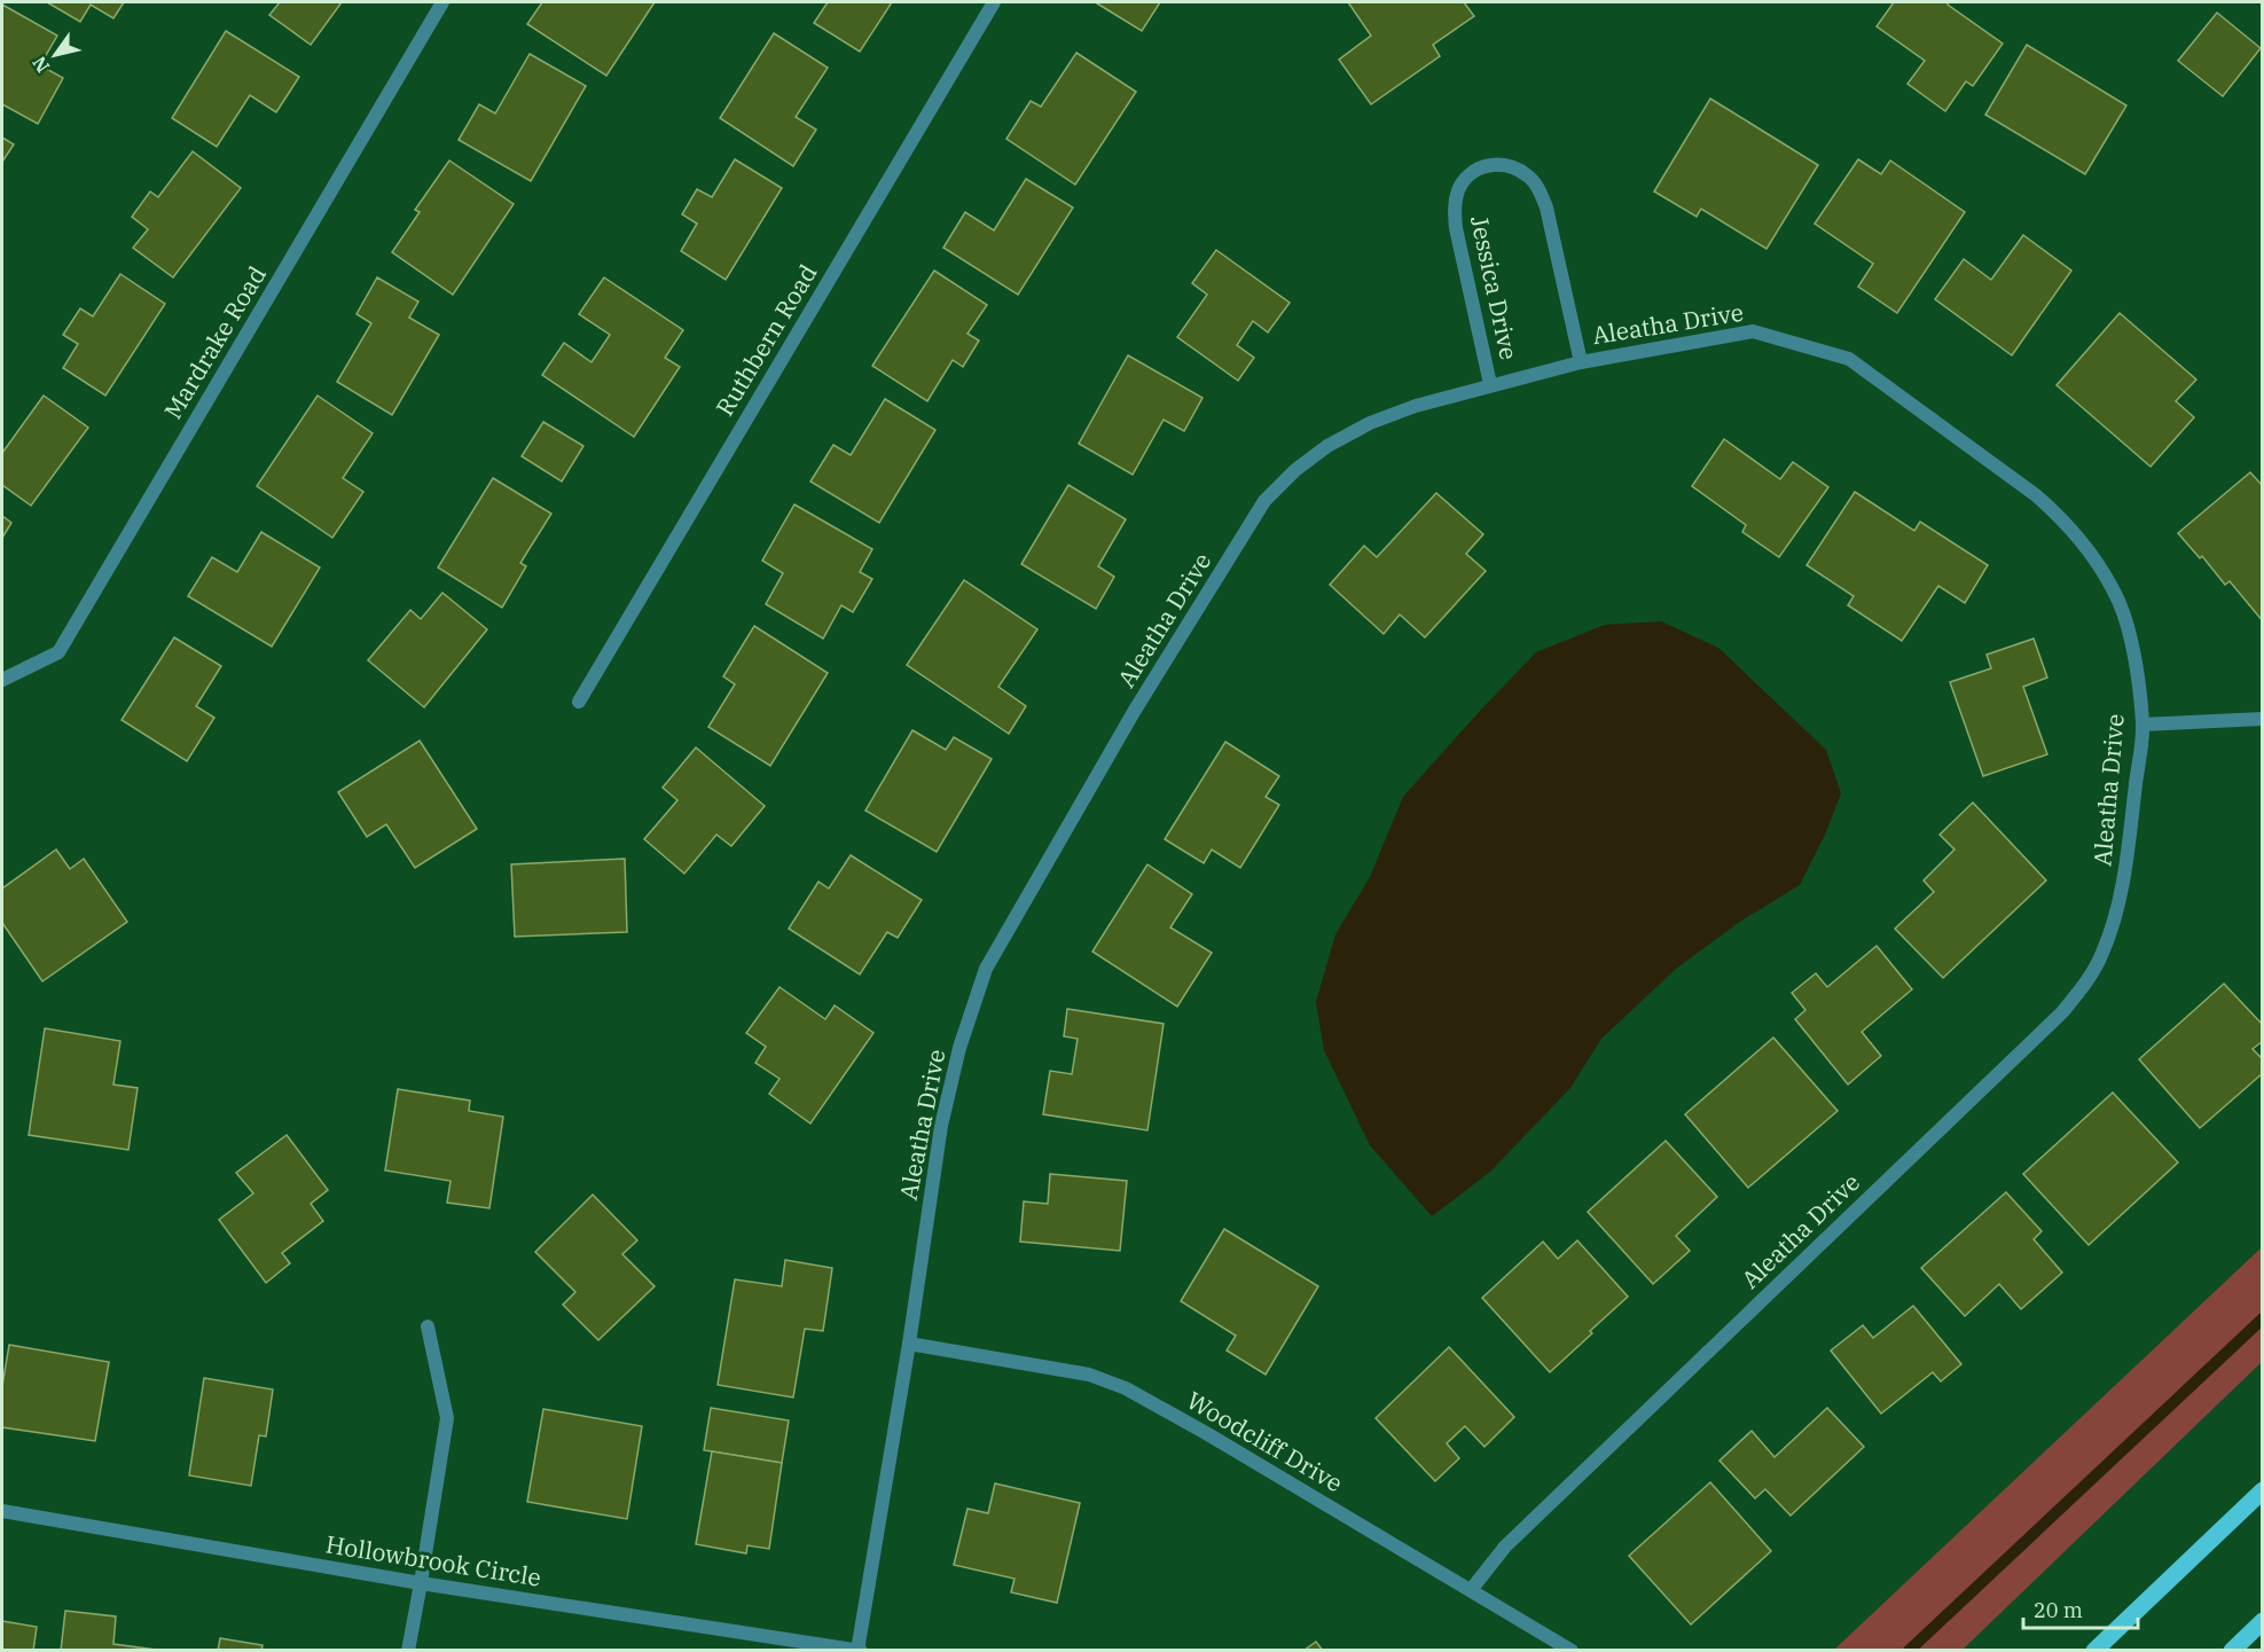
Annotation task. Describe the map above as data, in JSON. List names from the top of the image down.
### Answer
{
  "streets": {
    "street": [
      "Jessica Drive",
      "Aleatha Drive",
      "Ruthbern Road",
      "Mardrake Road",
      "Woodcliff Drive",
      "Hollowbrook Circle"
    ]
  },
  "crossings": [
    ["Jessica Drive", "Aleatha Drive"],
    ["Aleatha Drive", "Woodcliff Drive"],
    ["Aleatha Drive", "Hollowbrook Circle"]
  ],
  "scale_bar": "20 m",
  "north": "bottom left"
}
